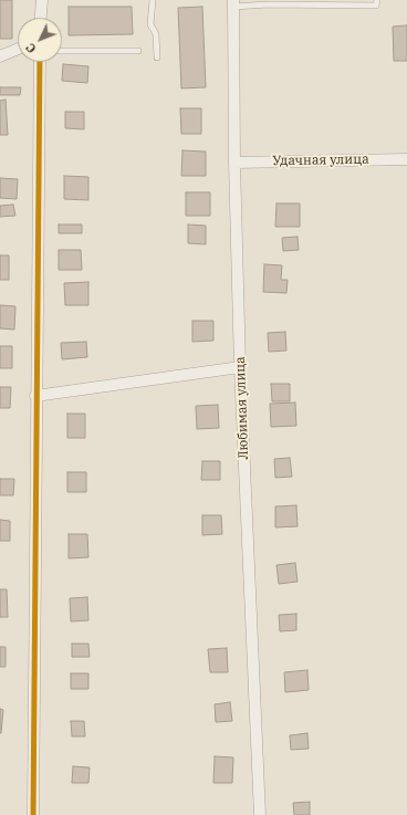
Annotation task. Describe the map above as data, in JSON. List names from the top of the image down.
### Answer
{
  "streets": {
    "street": ["Удачная улица", "Любимая улица"]
  },
  "crossings": [
    ["Удачная улица", "Любимая улица"]
  ],
  "north": "bottom left"
}
